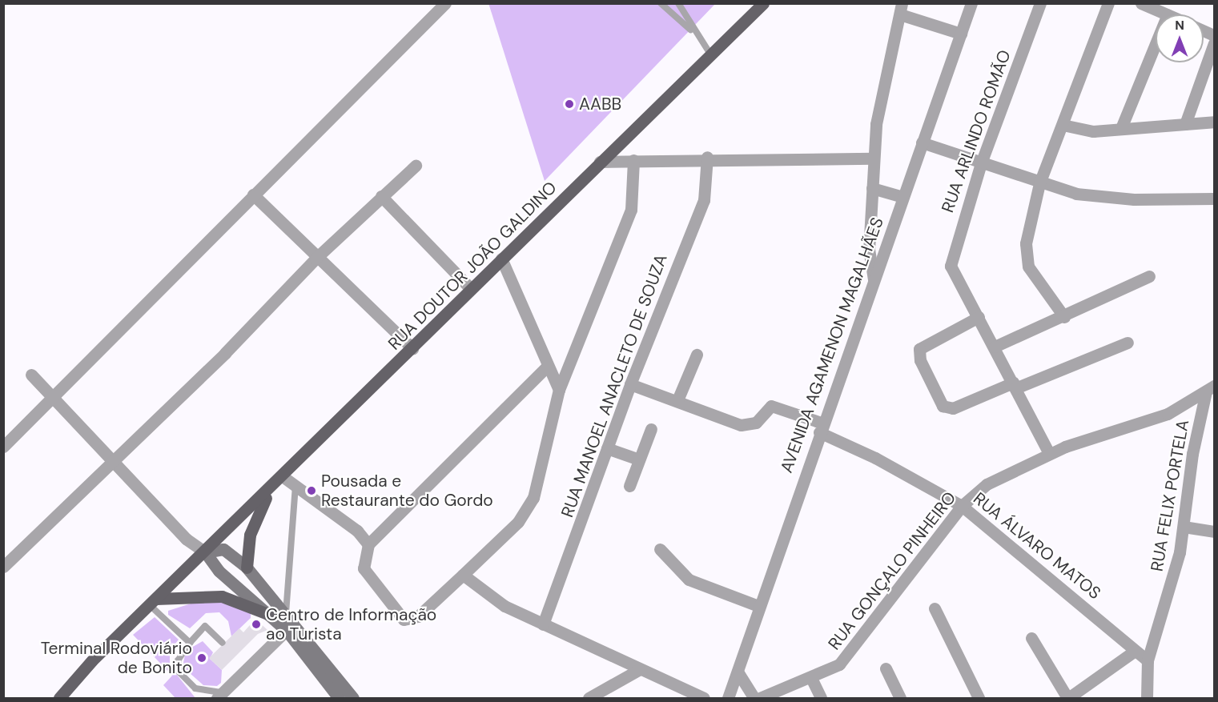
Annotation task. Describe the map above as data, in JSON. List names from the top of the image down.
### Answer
{
  "streets": {
    "main road": ["RUA DOUTOR JOÃO GALDINO"],
    "street": [
      "RUA ARLINDO ROMÃO",
      "AVENIDA AGAMENON MAGALHÃES",
      "RUA MANOEL ANACLETO DE SOUZA",
      "RUA FELIX PORTELA",
      "RUA ÁLVARO MATOS",
      "RUA GONÇALO PINHEIRO"
    ]
  },
  "crossings": [
    ["AVENIDA AGAMENON MAGALHÃES", "RUA ÁLVARO MATOS"],
    ["RUA FELIX PORTELA", "RUA ÁLVARO MATOS"],
    ["RUA FELIX PORTELA", "RUA GONÇALO PINHEIRO"],
    ["RUA ÁLVARO MATOS", "RUA GONÇALO PINHEIRO"]
  ],
  "places": [
    "AABB",
    "Pousada e Restaurante do Gordo",
    "Centro de Informação ao Turista",
    "Terminal Rodoviário de Bonito"
  ],
  "north": "top"
}
